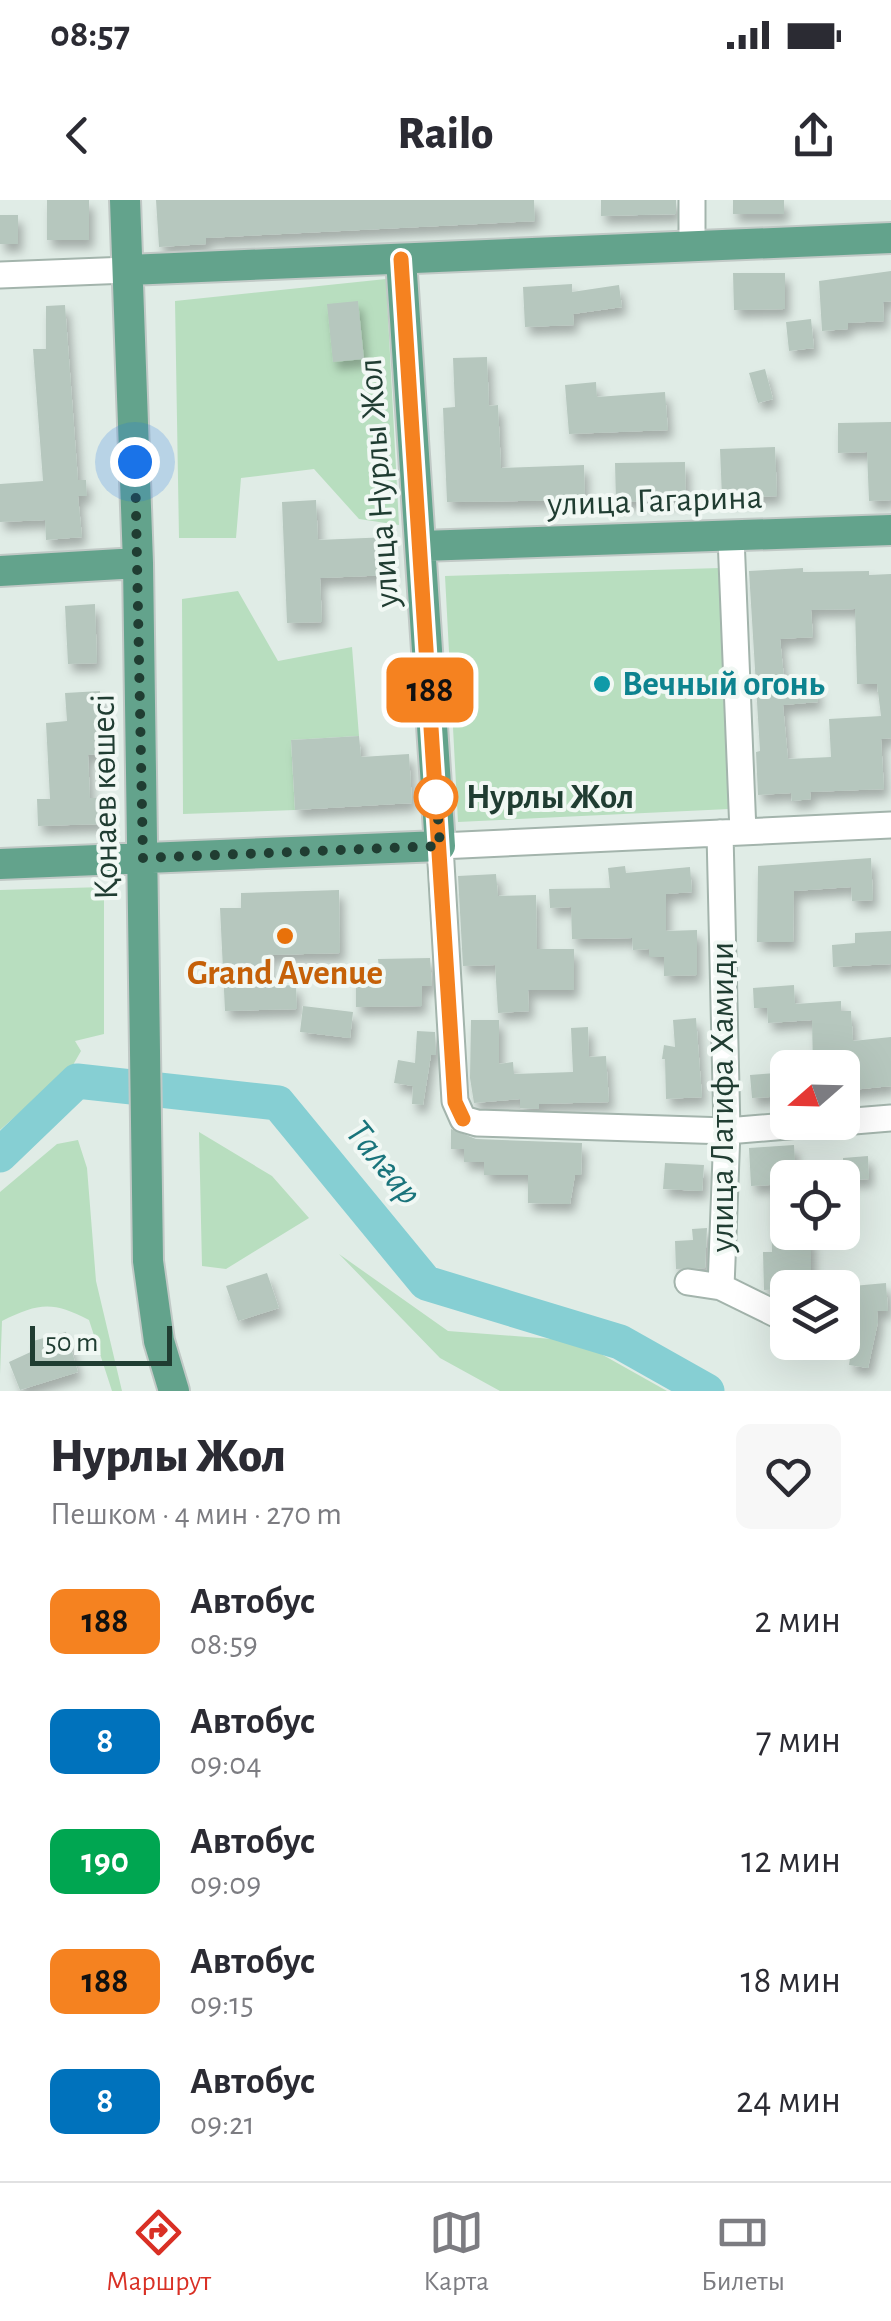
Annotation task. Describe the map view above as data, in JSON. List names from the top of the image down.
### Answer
{
  "streets": {
    "main road": ["улица Нурлы Жол", "улица Гагарина", "Қонаев көшесі"],
    "street": ["улица Латифа Хамиди"]
  },
  "crossings": [
    ["улица Нурлы Жол", "улица Гагарина"],
    ["улица Нурлы Жол", "улица Латифа Хамиди"],
    ["улица Гагарина", "улица Латифа Хамиди"]
  ],
  "water": ["Талғар"],
  "places": ["Вечный огонь", "Нурлы Жол", "Grand Avenue"],
  "lines": ["bus line 188"],
  "scale_bar": "50 m",
  "north": "left",
  "page": {
    "status": "08:57",
    "header": "Railo",
    "on_map": "188",
    "scale": "50 m",
    "heading": ["Нурлы Жол", "Пешком · 4 мин · 270 m"],
    "list": [
      {
        "mark": "188",
        "name": "Автобус",
        "note": "08:59",
        "value": "2 мин"
      },
      {
        "mark": "8",
        "name": "Автобус",
        "note": "09:04",
        "value": "7 мин"
      },
      {
        "mark": "190",
        "name": "Автобус",
        "note": "09:09",
        "value": "12 мин"
      },
      {
        "mark": "188",
        "name": "Автобус",
        "note": "09:15",
        "value": "18 мин"
      },
      {
        "mark": "8",
        "name": "Автобус",
        "note": "09:21",
        "value": "24 мин"
      }
    ],
    "tabs": ["Маршрут", "Карта", "Билеты"]
  }
}
